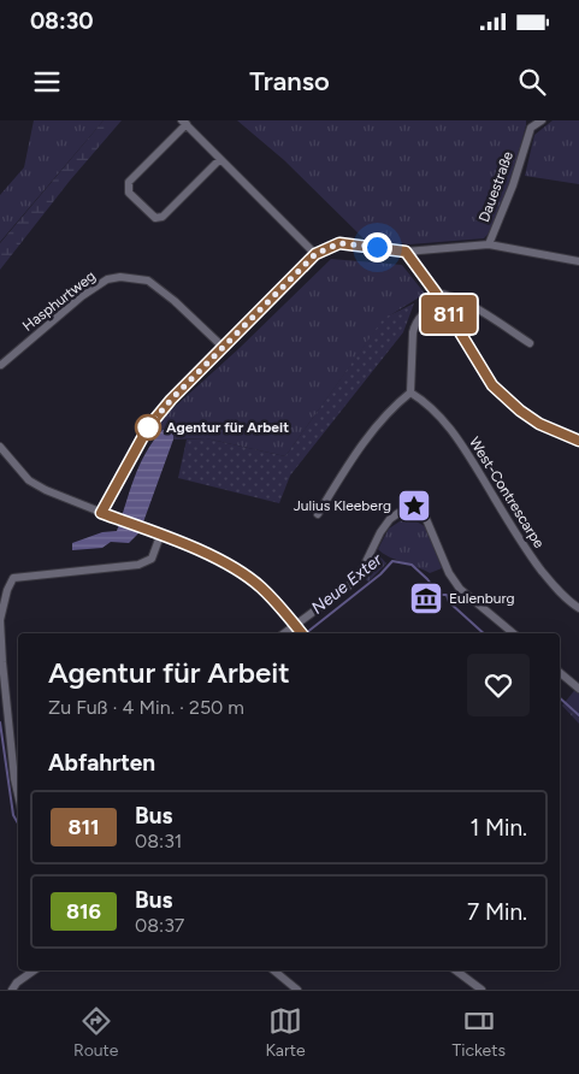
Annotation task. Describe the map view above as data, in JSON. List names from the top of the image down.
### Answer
{
  "streets": {
    "street": ["Dauestraße", "Hasphurtweg", "West-Contrescarpe"]
  },
  "crossings": [
    ["Dauestraße", "Hasphurtweg"]
  ],
  "water": ["Neue Exter"],
  "places": {
    "other": ["Agentur für Arbeit"],
    "place": ["Julius Kleeberg"],
    "museum": ["Eulenburg"]
  },
  "lines": ["bus line 811"],
  "page": {
    "status": "08:30",
    "header": "Transo",
    "on_map": "811",
    "heading": [
      ["Agentur für Arbeit", "Zu Fuß · 4 Min. · 250 m"],
      "Abfahrten"
    ],
    "list": [
      {
        "mark": "811",
        "name": "Bus",
        "note": "08:31",
        "value": "1 Min."
      },
      {
        "mark": "816",
        "name": "Bus",
        "note": "08:37",
        "value": "7 Min."
      }
    ],
    "tabs": ["Route", "Karte", "Tickets"]
  }
}
